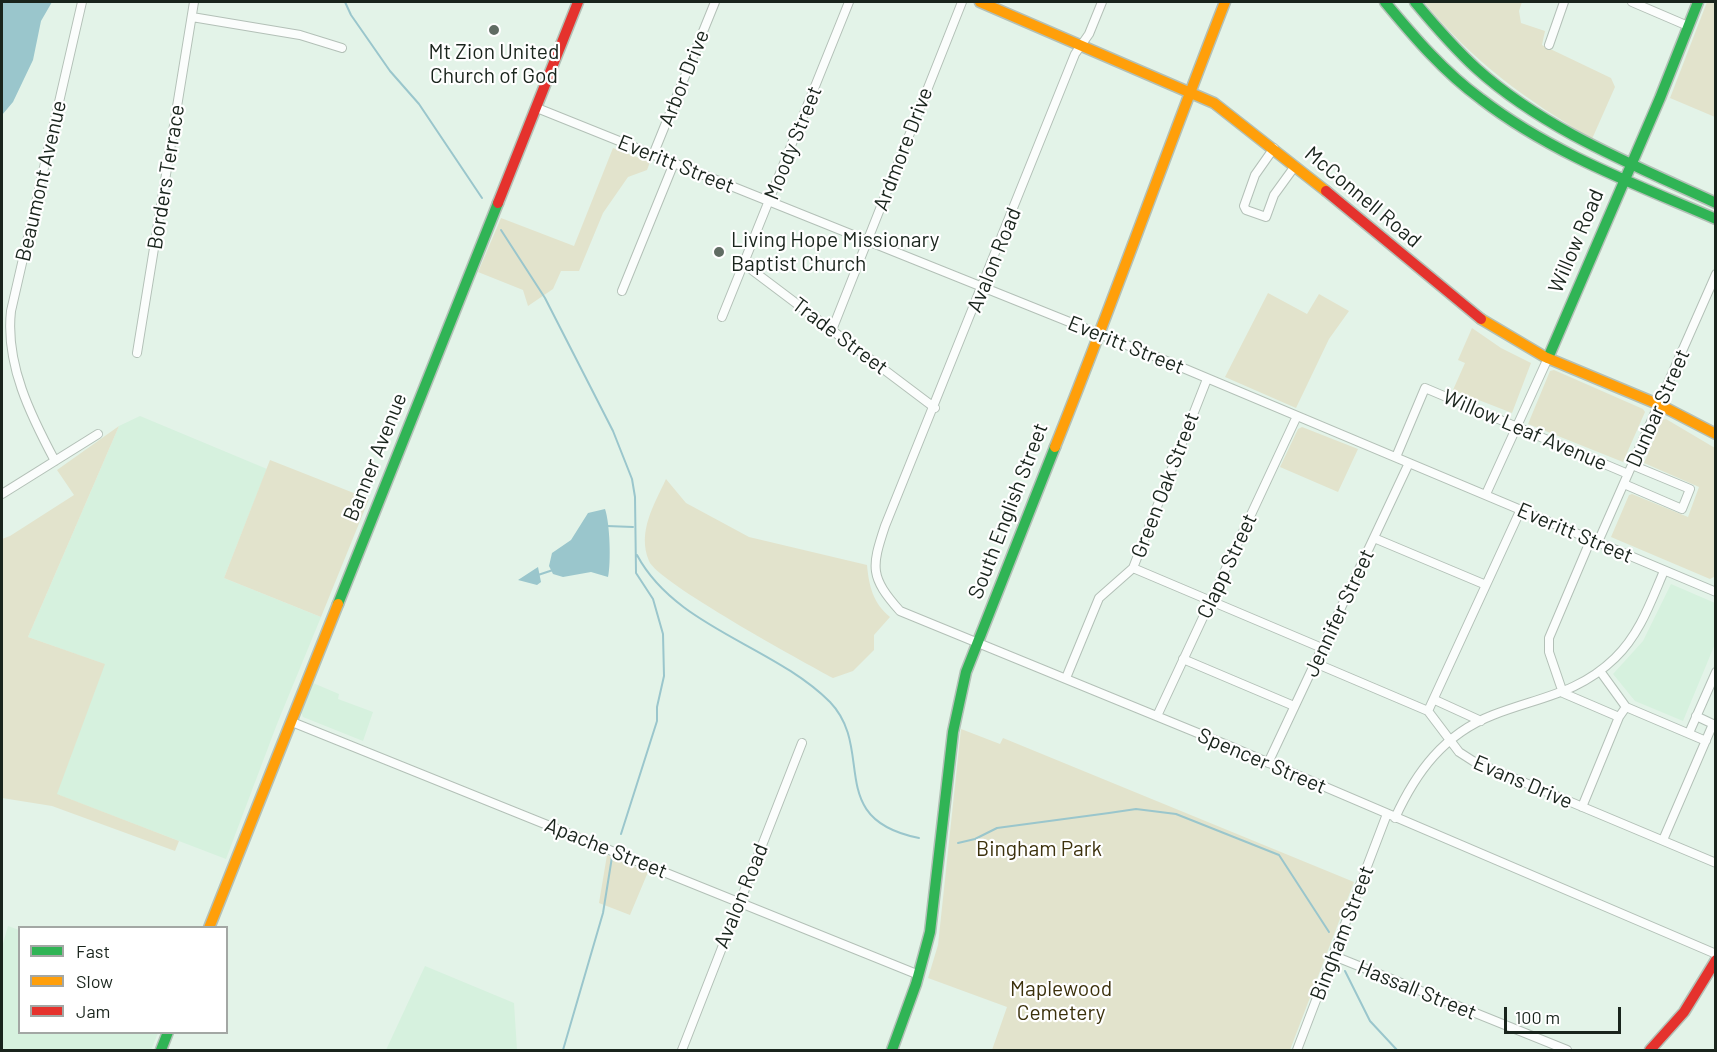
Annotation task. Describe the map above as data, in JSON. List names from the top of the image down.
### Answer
{
  "streets": {
    "street": [
      "Arbor Drive",
      "Moody Street",
      "Ardmore Drive",
      "Everitt Street",
      "Borders Terrace",
      "Beaumont Avenue",
      "McConnell Road",
      "Willow Road",
      "Avalon Road",
      "Trade Street",
      "Dunbar Street",
      "Willow Leaf Avenue",
      "Banner Avenue",
      "Green Oak Street",
      "South English Street",
      "Clapp Street",
      "Jennifer Street",
      "Spencer Street",
      "Evans Drive",
      "Apache Street",
      "Bingham Street",
      "Hassall Street"
    ]
  },
  "crossings": [
    ["Arbor Drive", "Everitt Street"],
    ["Moody Street", "Everitt Street"],
    ["Moody Street", "Trade Street"],
    ["Ardmore Drive", "Everitt Street"],
    ["Ardmore Drive", "Trade Street"],
    ["Everitt Street", "Willow Road"],
    ["Everitt Street", "Avalon Road"],
    ["Everitt Street", "Dunbar Street"],
    ["Everitt Street", "Willow Leaf Avenue"],
    ["Everitt Street", "Banner Avenue"],
    ["Everitt Street", "Green Oak Street"],
    ["Everitt Street", "South English Street"],
    ["Everitt Street", "Clapp Street"],
    ["Everitt Street", "Jennifer Street"],
    ["McConnell Road", "Willow Road"],
    ["McConnell Road", "Avalon Road"],
    ["McConnell Road", "Dunbar Street"],
    ["McConnell Road", "South English Street"],
    ["Willow Road", "Willow Leaf Avenue"],
    ["Avalon Road", "Trade Street"],
    ["Avalon Road", "Spencer Street"],
    ["Avalon Road", "Apache Street"],
    ["Dunbar Street", "Willow Leaf Avenue"],
    ["Banner Avenue", "Apache Street"],
    ["Green Oak Street", "Spencer Street"],
    ["South English Street", "Spencer Street"],
    ["South English Street", "Apache Street"],
    ["Clapp Street", "Spencer Street"],
    ["Jennifer Street", "Spencer Street"],
    ["Spencer Street", "Bingham Street"],
    ["Bingham Street", "Hassall Street"]
  ],
  "parks": ["Bingham Park", "Maplewood Cemetery"],
  "places": ["Mt Zion United Church of God", "Living Hope Missionary Baptist Church"],
  "legend": ["Fast", "Slow", "Jam"],
  "scale_bar": "100 m"
}
